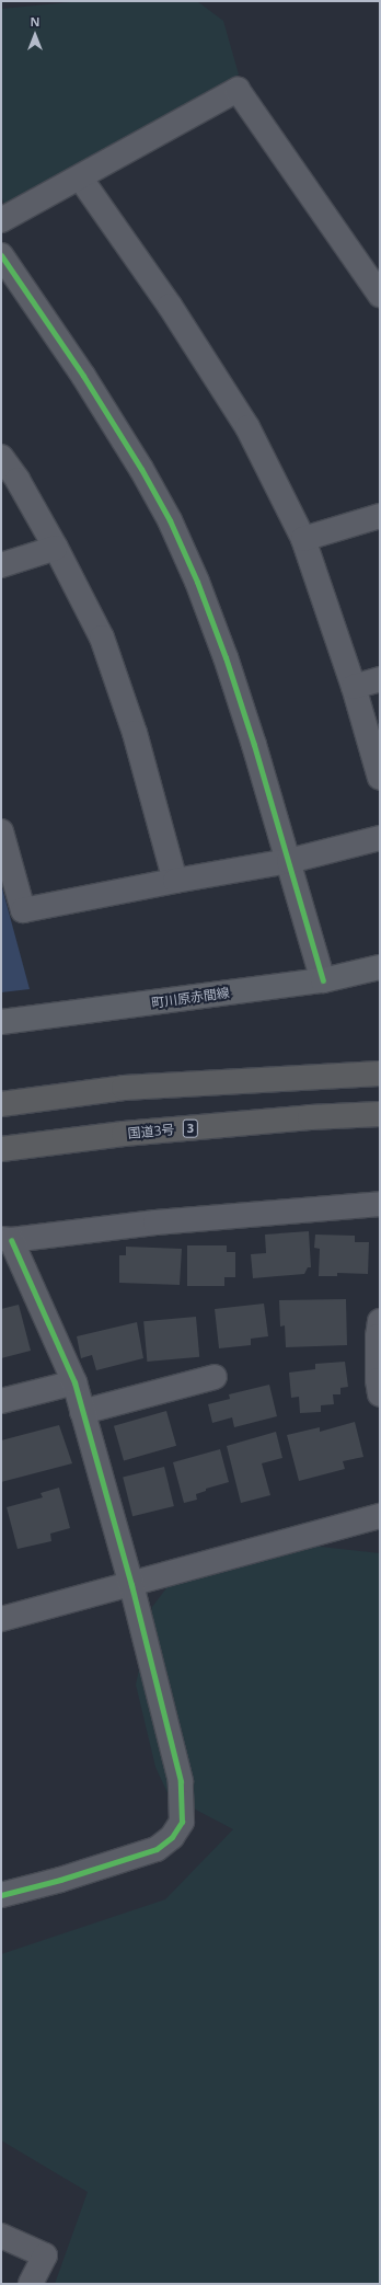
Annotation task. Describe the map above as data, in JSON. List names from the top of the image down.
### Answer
{
  "streets": {
    "highway": ["3", "国道3号"],
    "main road": ["町川原赤間線"]
  },
  "north": "top"
}
